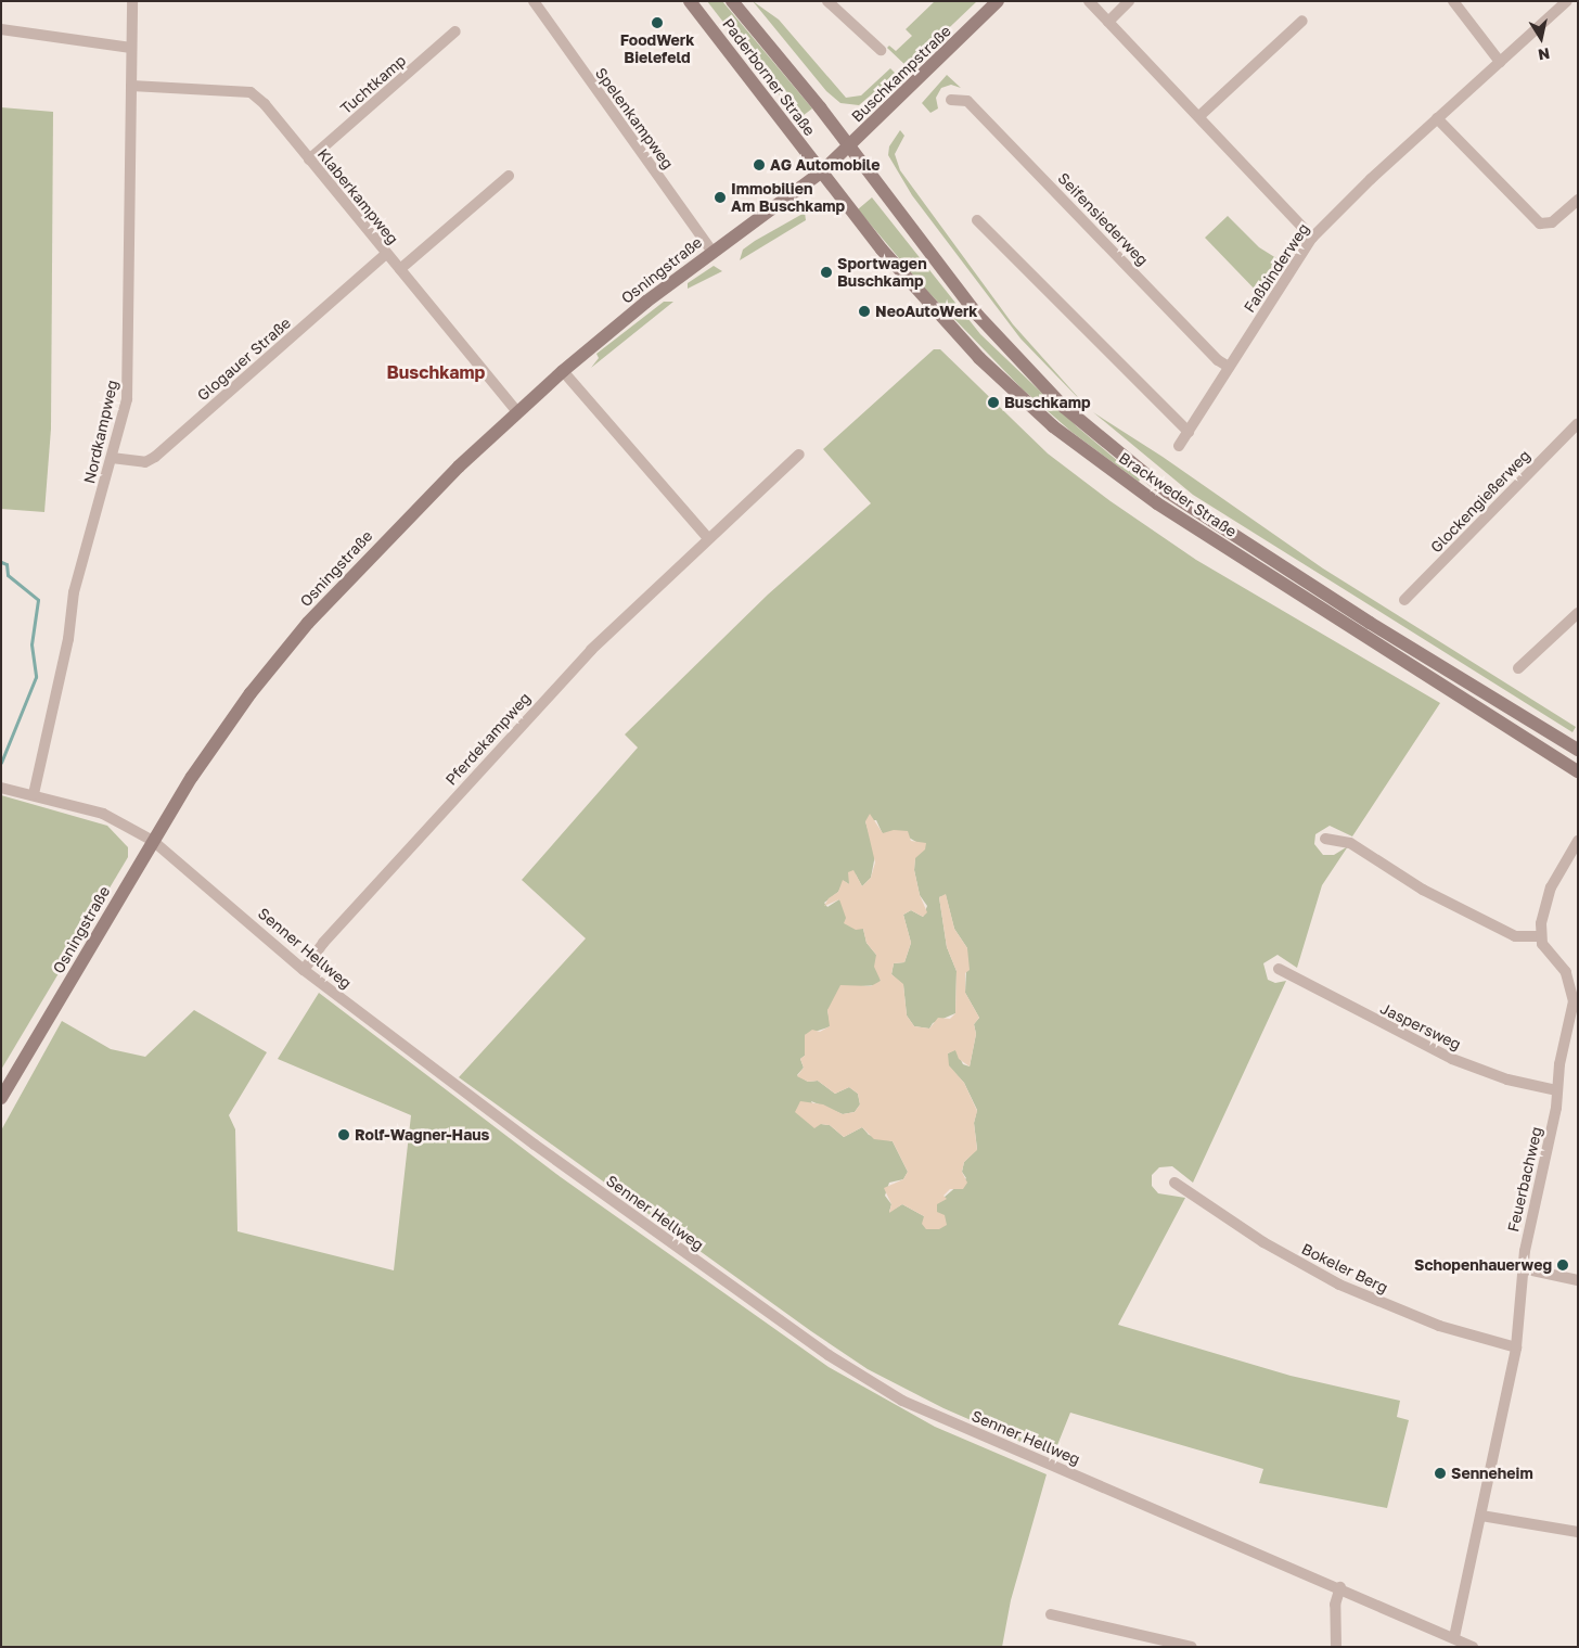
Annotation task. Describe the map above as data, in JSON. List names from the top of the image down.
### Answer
{
  "streets": {
    "main road": [
      "Buschkampstraße",
      "Paderborner Straße",
      "Osningstraße",
      "Brackweder Straße"
    ],
    "street": [
      "Tuchtkamp",
      "Spelenkampweg",
      "Klaberkampweg",
      "Seifensiederweg",
      "Faßbinderweg",
      "Glogauer Straße",
      "Nordkampweg",
      "Glockengießerweg",
      "Pferdekampweg",
      "Senner Hellweg",
      "Jaspersweg",
      "Feuerbachweg",
      "Bokeler Berg"
    ]
  },
  "crossings": [
    ["Buschkampstraße", "Paderborner Straße"],
    ["Buschkampstraße", "Osningstraße"],
    ["Buschkampstraße", "Brackweder Straße"],
    ["Paderborner Straße", "Osningstraße"],
    ["Paderborner Straße", "Brackweder Straße"],
    ["Tuchtkamp", "Klaberkampweg"],
    ["Spelenkampweg", "Osningstraße"],
    ["Klaberkampweg", "Osningstraße"],
    ["Klaberkampweg", "Glogauer Straße"],
    ["Klaberkampweg", "Nordkampweg"],
    ["Seifensiederweg", "Faßbinderweg"],
    ["Osningstraße", "Brackweder Straße"],
    ["Osningstraße", "Senner Hellweg"],
    ["Glogauer Straße", "Nordkampweg"],
    ["Nordkampweg", "Senner Hellweg"],
    ["Pferdekampweg", "Senner Hellweg"],
    ["Senner Hellweg", "Feuerbachweg"],
    ["Jaspersweg", "Feuerbachweg"],
    ["Feuerbachweg", "Bokeler Berg"]
  ],
  "districts": ["Buschkamp"],
  "places": [
    "FoodWerk Bielefeld",
    "AG Automobile",
    "Immobilien Am Buschkamp",
    "Sportwagen Buschkamp",
    "NeoAutoWerk",
    "Buschkamp",
    "Rolf-Wagner-Haus",
    "Schopenhauerweg",
    "Senneheim"
  ],
  "north": "bottom"
}
